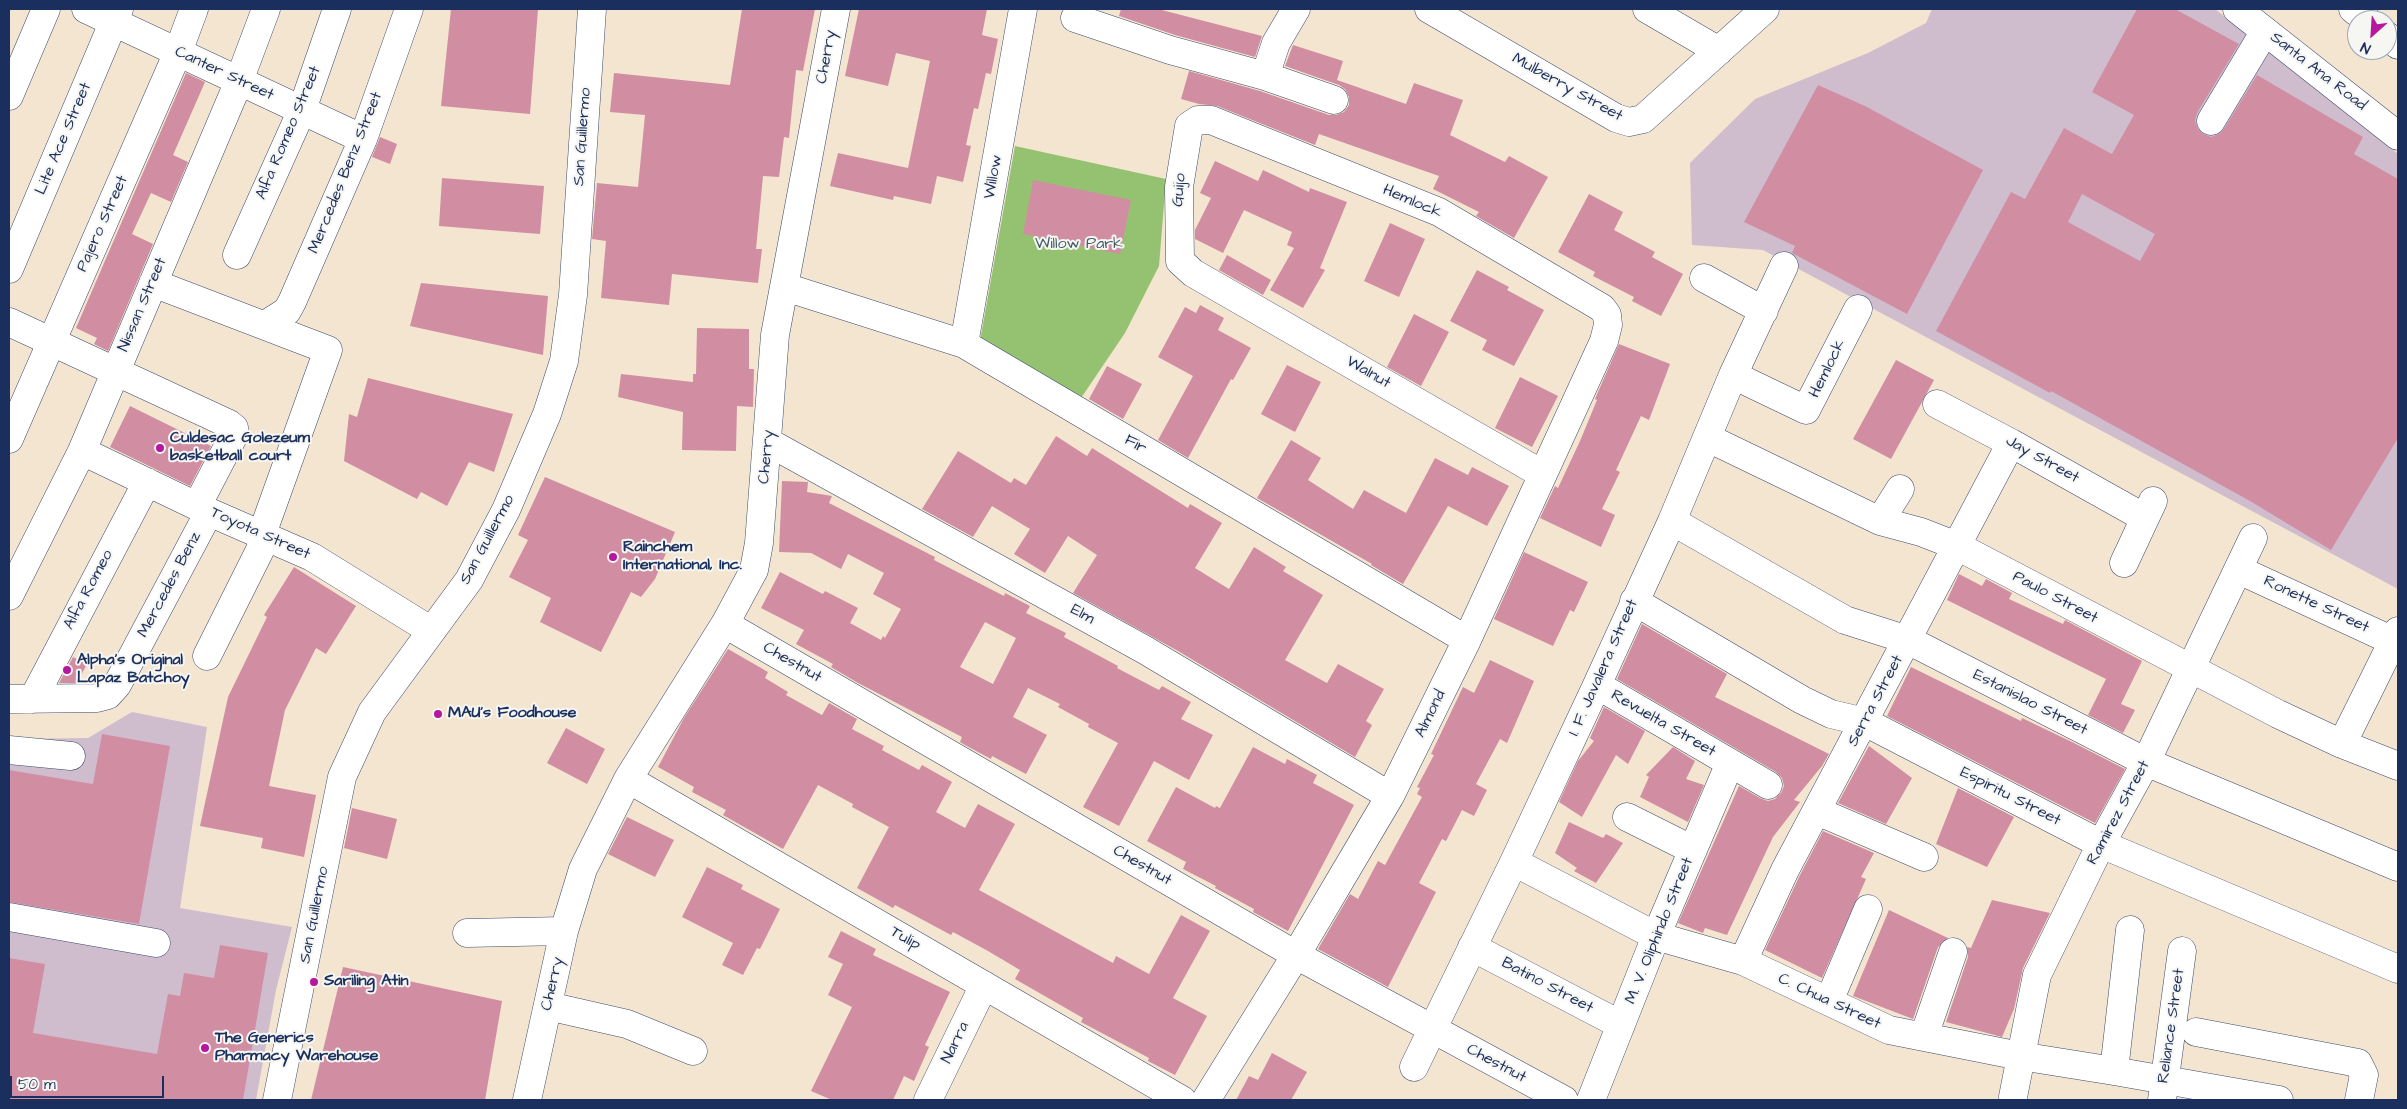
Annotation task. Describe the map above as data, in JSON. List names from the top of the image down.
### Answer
{
  "streets": {
    "street": [
      "Cherry",
      "Santa Ana Road",
      "Canter Street",
      "Mulberry Street",
      "Alfa Romeo Street",
      "San Guillermo",
      "Lite Ace Street",
      "Mercedes Benz Street",
      "Willow",
      "Guijo",
      "Hemlock",
      "Pajero Street",
      "Nissan Street",
      "Walnut",
      "Fir",
      "Jay Street",
      "Toyota Street",
      "Mercedes Benz",
      "Alfa Romeo",
      "Paulo Street",
      "Ronette Street",
      "Elm",
      "Chestnut",
      "I. F. Javalera Street",
      "Serra Street",
      "Estanislao Street",
      "Almond",
      "Revuelta Street",
      "Espiritu Street",
      "Ramirez Street",
      "M. V. Oliphindo Street",
      "Tulip",
      "Batino Street",
      "C. Chua Street",
      "Reliance Street",
      "Narra"
    ]
  },
  "crossings": [
    ["Cherry", "Fir"],
    ["Cherry", "Elm"],
    ["Cherry", "Chestnut"],
    ["Cherry", "Tulip"],
    ["Canter Street", "Alfa Romeo Street"],
    ["Canter Street", "Lite Ace Street"],
    ["Canter Street", "Mercedes Benz Street"],
    ["Canter Street", "Pajero Street"],
    ["Canter Street", "Nissan Street"],
    ["San Guillermo", "Toyota Street"],
    ["Willow", "Fir"],
    ["Guijo", "Hemlock"],
    ["Guijo", "Walnut"],
    ["Hemlock", "I. F. Javalera Street"],
    ["Hemlock", "Almond"],
    ["Nissan Street", "Toyota Street"],
    ["Nissan Street", "Mercedes Benz"],
    ["Walnut", "Almond"],
    ["Fir", "Almond"],
    ["Jay Street", "Serra Street"],
    ["Toyota Street", "Mercedes Benz"],
    ["Toyota Street", "Alfa Romeo"],
    ["Mercedes Benz", "Alfa Romeo"],
    ["Paulo Street", "I. F. Javalera Street"],
    ["Paulo Street", "Serra Street"],
    ["Paulo Street", "Ramirez Street"],
    ["Ronette Street", "Ramirez Street"],
    ["Elm", "Almond"],
    ["Chestnut", "I. F. Javalera Street"],
    ["Chestnut", "Almond"],
    ["I. F. Javalera Street", "Estanislao Street"],
    ["I. F. Javalera Street", "Revuelta Street"],
    ["I. F. Javalera Street", "Espiritu Street"],
    ["I. F. Javalera Street", "Batino Street"],
    ["I. F. Javalera Street", "C. Chua Street"],
    ["Serra Street", "Estanislao Street"],
    ["Serra Street", "Espiritu Street"],
    ["Serra Street", "C. Chua Street"],
    ["Estanislao Street", "Ramirez Street"],
    ["Revuelta Street", "M. V. Oliphindo Street"],
    ["Espiritu Street", "Ramirez Street"],
    ["Ramirez Street", "C. Chua Street"],
    ["M. V. Oliphindo Street", "Batino Street"],
    ["M. V. Oliphindo Street", "C. Chua Street"],
    ["Tulip", "Narra"],
    ["C. Chua Street", "Reliance Street"]
  ],
  "parks": ["Willow Park"],
  "places": [
    "Culdesac Golezeum basketball court",
    "Rainchem International, Inc.",
    "Alpha's Original Lapaz Batchoy",
    "MAU’s Foodhouse",
    "Sariling Atin",
    "The Generics Pharmacy Warehouse"
  ],
  "scale_bar": "50 m",
  "north": "bottom left"
}
